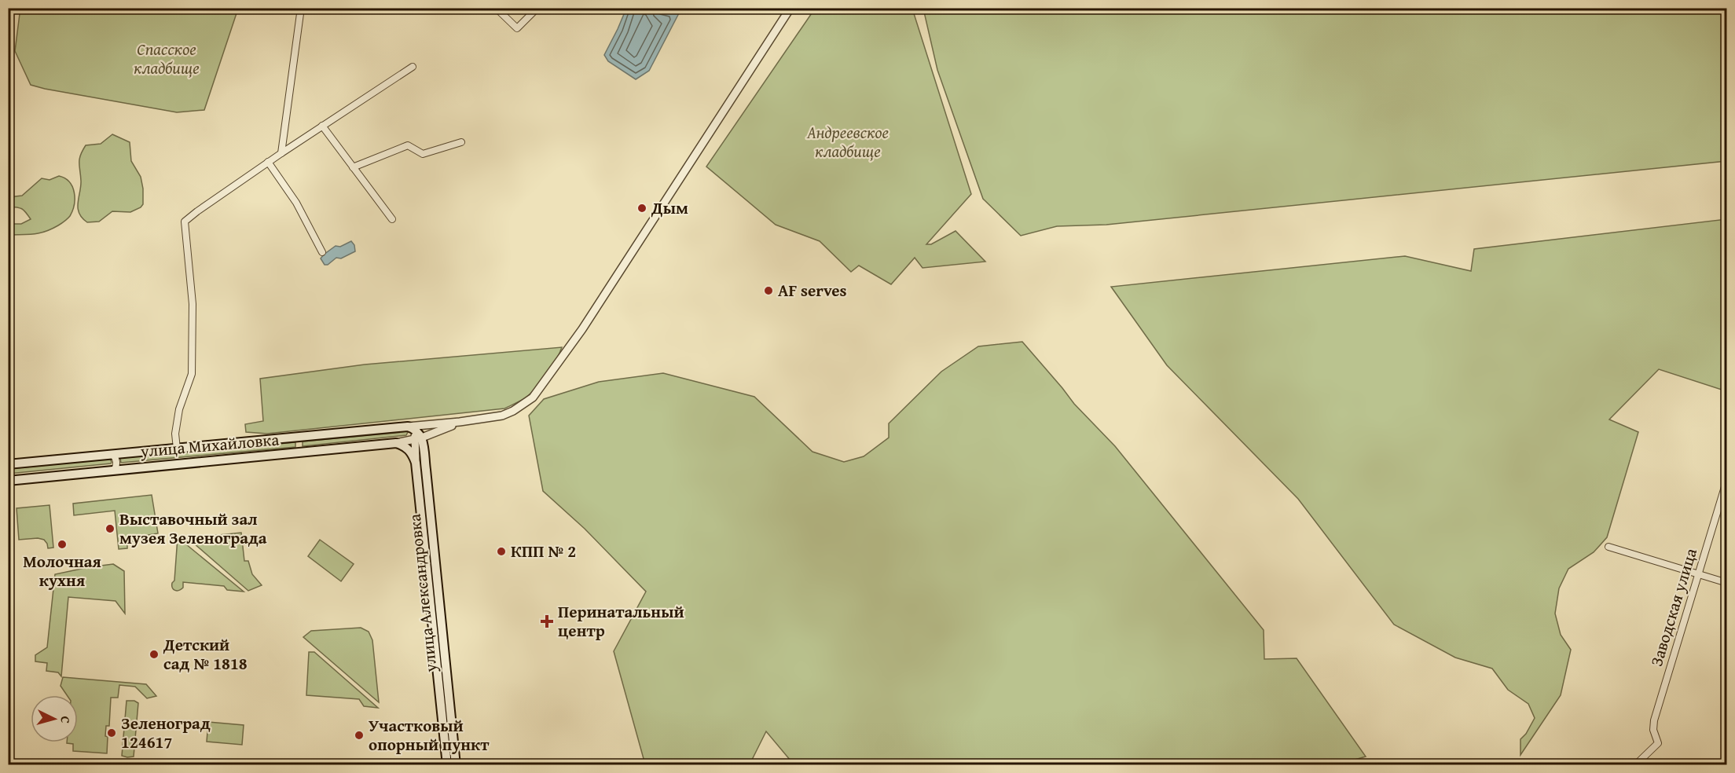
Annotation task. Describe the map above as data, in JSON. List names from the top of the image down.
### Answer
{
  "streets": {
    "main road": ["улица Михайловка", "улица Александровка"],
    "street": ["Заводская улица"]
  },
  "crossings": [
    ["улица Михайловка", "улица Александровка"]
  ],
  "parks": ["Спасское кладбище", "Андреевское кладбище"],
  "places": {
    "other": [
      "Дым",
      "AF serves",
      "Выставочный зал музея Зеленограда",
      "Молочная кухня",
      "КПП № 2",
      "Детский сад № 1818",
      "Зеленоград 124617",
      "Участковый опорный пункт"
    ],
    "health": ["Перинатальный центр"]
  },
  "north": "right"
}
